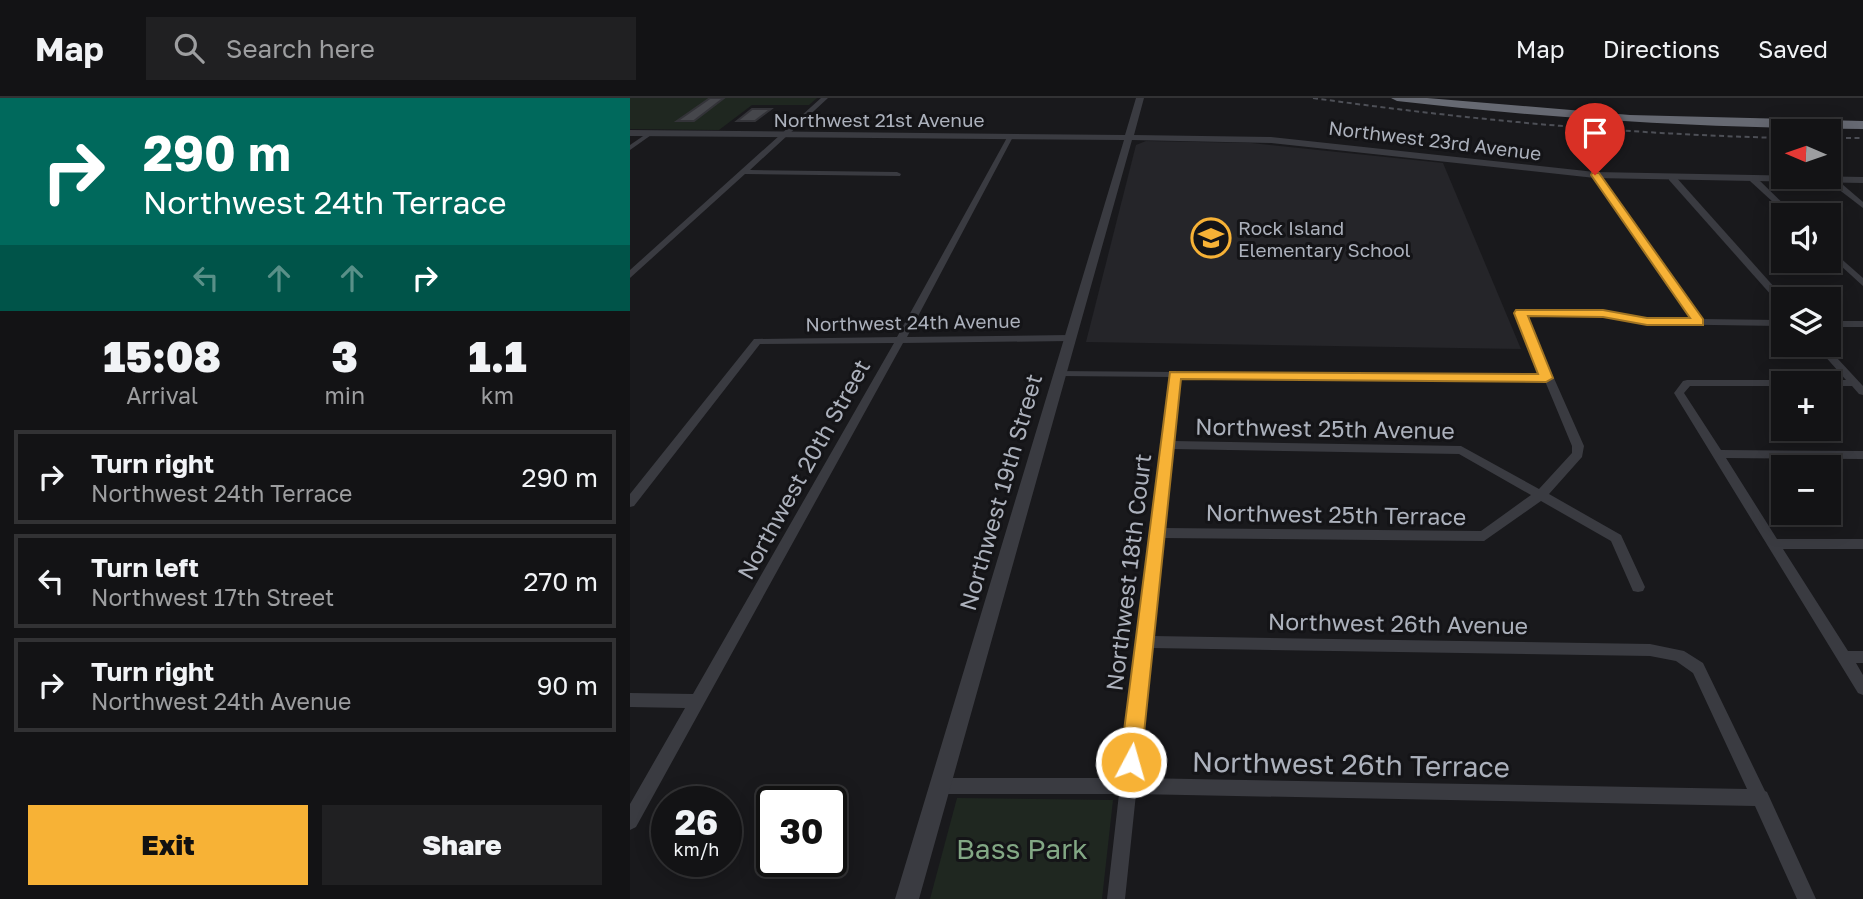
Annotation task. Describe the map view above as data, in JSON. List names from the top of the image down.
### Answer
{
  "streets": {
    "street": [
      "Northwest 21st Avenue",
      "Northwest 23rd Avenue",
      "Northwest 24th Avenue",
      "Northwest 25th Avenue",
      "Northwest 20th Street",
      "Northwest 19th Street",
      "Northwest 25th Terrace",
      "Northwest 18th Court",
      "Northwest 26th Avenue",
      "Northwest 26th Terrace"
    ]
  },
  "crossings": [
    ["Northwest 21st Avenue", "Northwest 23rd Avenue"],
    ["Northwest 21st Avenue", "Northwest 20th Street"],
    ["Northwest 21st Avenue", "Northwest 19th Street"],
    ["Northwest 23rd Avenue", "Northwest 19th Street"],
    ["Northwest 24th Avenue", "Northwest 20th Street"],
    ["Northwest 24th Avenue", "Northwest 19th Street"],
    ["Northwest 25th Avenue", "Northwest 25th Terrace"],
    ["Northwest 25th Avenue", "Northwest 18th Court"],
    ["Northwest 19th Street", "Northwest 26th Terrace"],
    ["Northwest 25th Terrace", "Northwest 18th Court"],
    ["Northwest 18th Court", "Northwest 26th Avenue"],
    ["Northwest 18th Court", "Northwest 26th Terrace"],
    ["Northwest 26th Avenue", "Northwest 26th Terrace"]
  ],
  "parks": ["Bass Park"],
  "places": {
    "school or university": ["Rock Island Elementary School"]
  },
  "north": "left",
  "page": {
    "header": "Map",
    "search": "Search here",
    "nav": ["Map", "Directions", "Saved"],
    "turn": ["290 m", "Northwest 24th Terrace"],
    "map_buttons": ["+", "−"],
    "eta": [
      "15:08",
      "Arrival",
      "3",
      "min",
      "1.1",
      "km"
    ],
    "list": [
      {
        "name": "Turn right",
        "note": "Northwest 24th Terrace",
        "value": "290 m"
      },
      {
        "name": "Turn left",
        "note": "Northwest 17th Street",
        "value": "270 m"
      },
      {
        "name": "Turn right",
        "note": "Northwest 24th Avenue",
        "value": "90 m"
      }
    ],
    "speed": "26 km/h",
    "limit": "30",
    "buttons": ["Exit", "Share"]
  }
}
